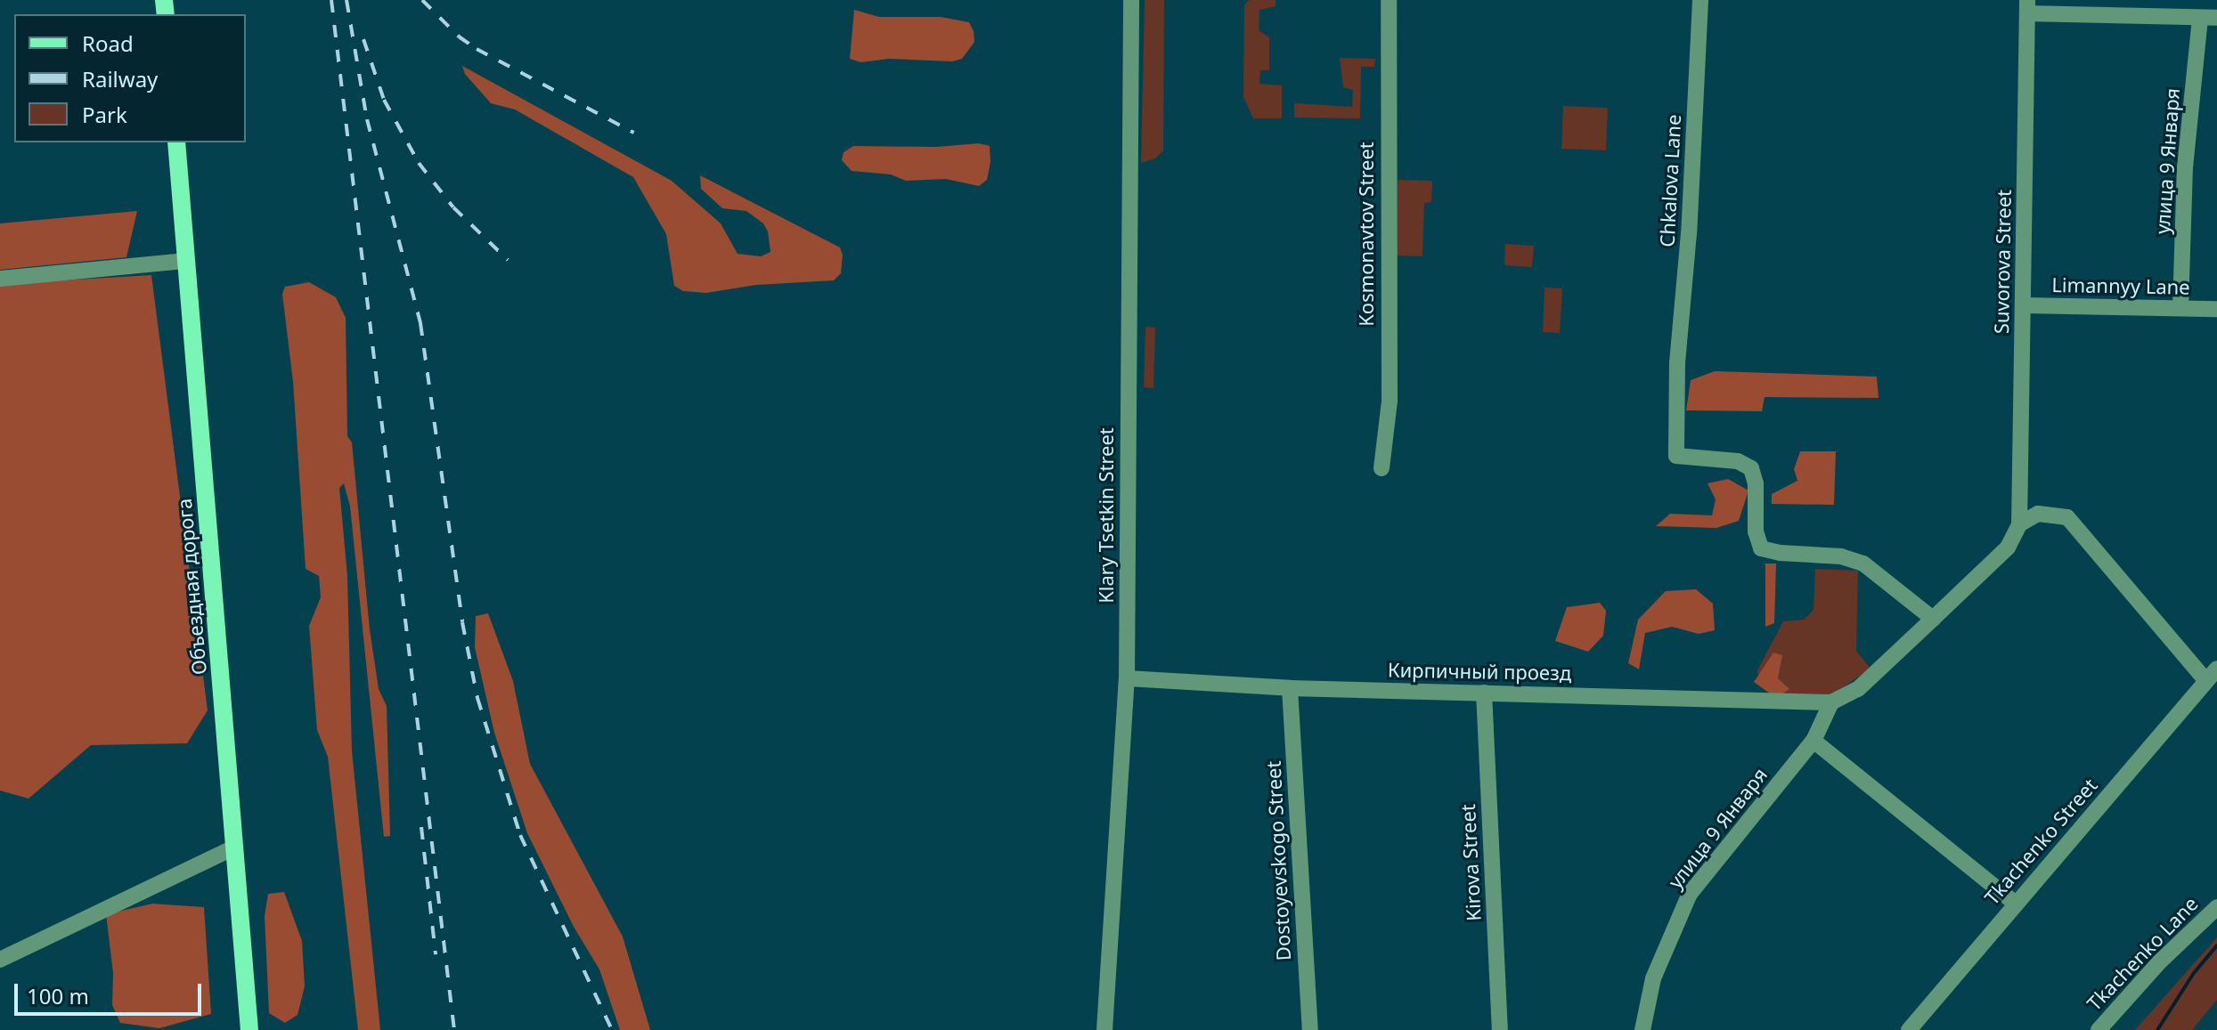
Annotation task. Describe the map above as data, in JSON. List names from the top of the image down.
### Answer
{
  "streets": {
    "main road": ["Объездная дорога"],
    "street": [
      "улица 9 Января",
      "Chkalova Lane",
      "Kosmonavtov Street",
      "Suvorova Street",
      "Limannyy Lane",
      "Klary Tsetkin Street",
      "Кирпичный проезд",
      "Tkachenko Street",
      "Dostoyevskogo Street",
      "Kirova Street",
      "Tkachenko Lane"
    ]
  },
  "crossings": [
    ["улица 9 Января", "Limannyy Lane"],
    ["улица 9 Января", "Кирпичный проезд"],
    ["Suvorova Street", "Limannyy Lane"],
    ["Suvorova Street", "Tkachenko Street"],
    ["Klary Tsetkin Street", "Кирпичный проезд"],
    ["Кирпичный проезд", "Dostoyevskogo Street"],
    ["Кирпичный проезд", "Kirova Street"]
  ],
  "legend": ["Road", "Railway", "Park"],
  "scale_bar": "100 m"
}
